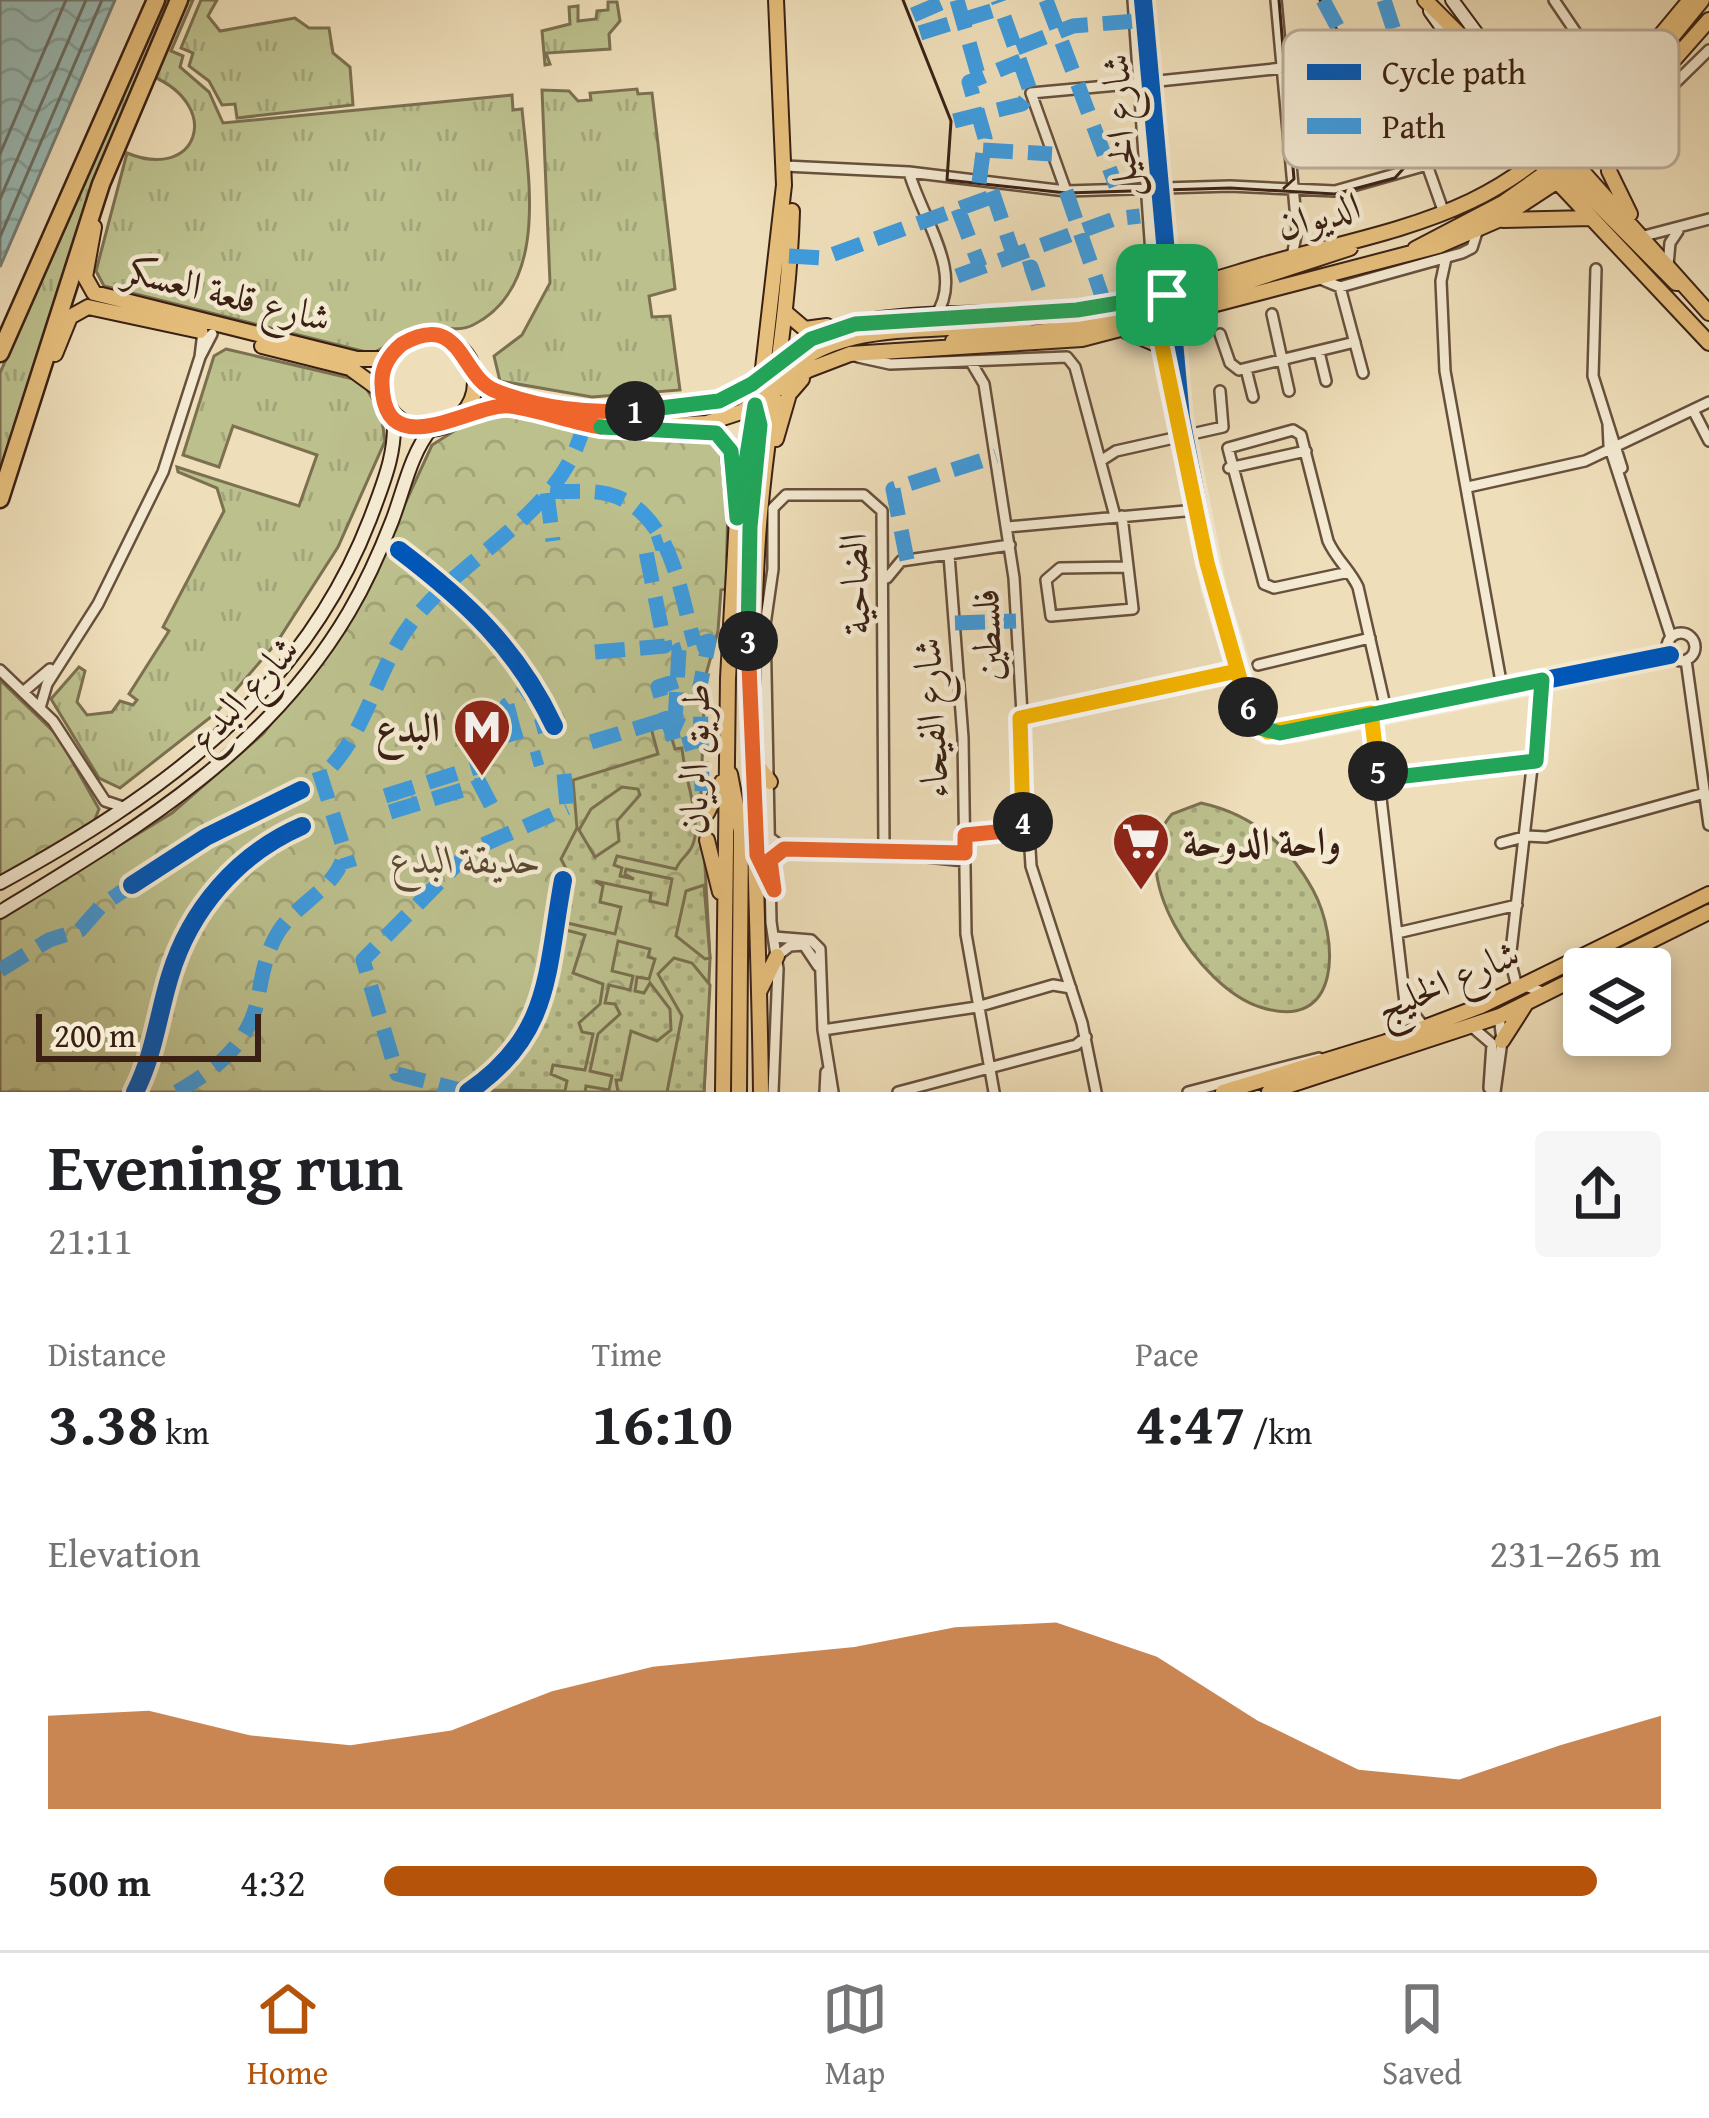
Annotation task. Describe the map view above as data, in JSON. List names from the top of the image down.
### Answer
{
  "streets": {
    "main road": [
      "الديوان",
      "شارع قلعة العسكر",
      "شارع البدع",
      "طريق الريان",
      "شارع الخليج"
    ],
    "street": [
      "شارع الخيل",
      "الضاحية",
      "فلسطين",
      "شارع الفيحاء"
    ]
  },
  "crossings": [
    ["شارع الخيل", "الديوان"],
    ["الديوان", "فلسطين"],
    ["الديوان", "طريق الريان"],
    ["شارع قلعة العسكر", "شارع البدع"],
    ["الضاحية", "طريق الريان"]
  ],
  "parks": ["حديقة البدع"],
  "places": {
    "metro station": ["البدع"],
    "supermarket": ["واحة الدوحة"]
  },
  "legend": ["Cycle path", "Path"],
  "scale_bar": "200 m",
  "page": {
    "pins": [
      "1",
      "3",
      "6",
      "5",
      "4"
    ],
    "scale": "200 m",
    "heading": ["Evening run", "21:11"],
    "stats": [
      ["Distance", "3.38 km"],
      ["Time", "16:10"],
      ["Pace", "4:47 /km"]
    ],
    "chart": ["Elevation", "231–265 m"],
    "list": [
      {
        "name": "500 m",
        "note": "4:32"
      }
    ],
    "tabs": ["Home", "Map", "Saved"]
  }
}
